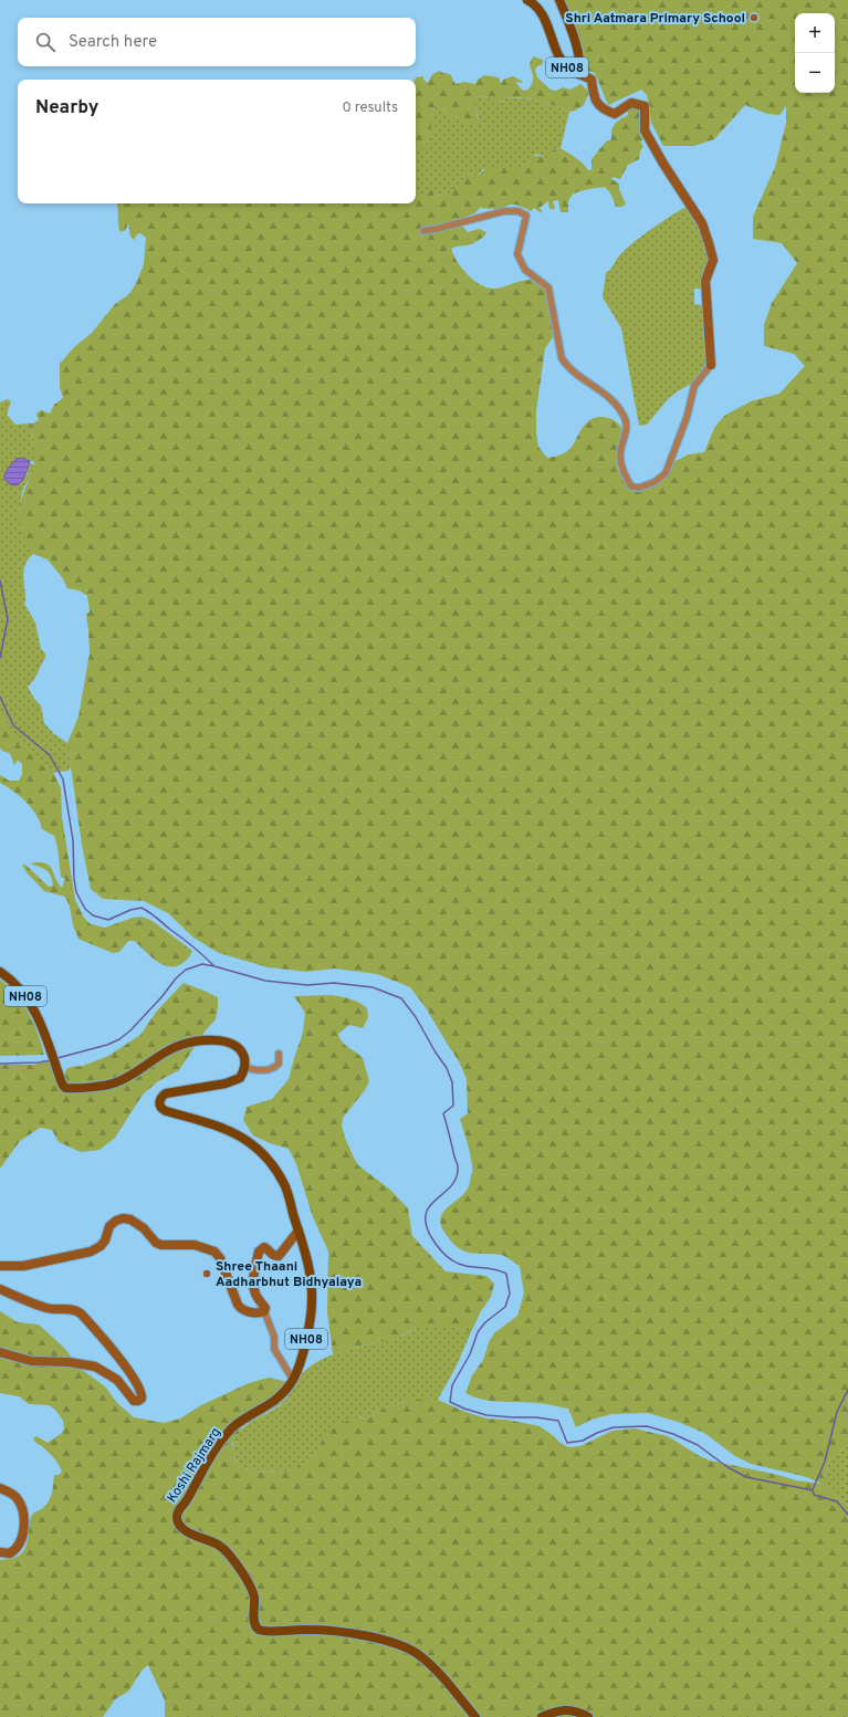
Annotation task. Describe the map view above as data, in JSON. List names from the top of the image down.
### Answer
{
  "streets": {
    "main road": ["NH08", "Koshi Rajmarg"]
  },
  "crossings": [
    ["NH08", "Koshi Rajmarg"]
  ],
  "places": ["Shri Aatmara Primary School", "Shree Thaani Aadharbhut Bidhyalaya"],
  "page": {
    "map_buttons": ["+", "−"],
    "search": "Search here",
    "heading": ["Nearby", "0 results"]
  }
}
